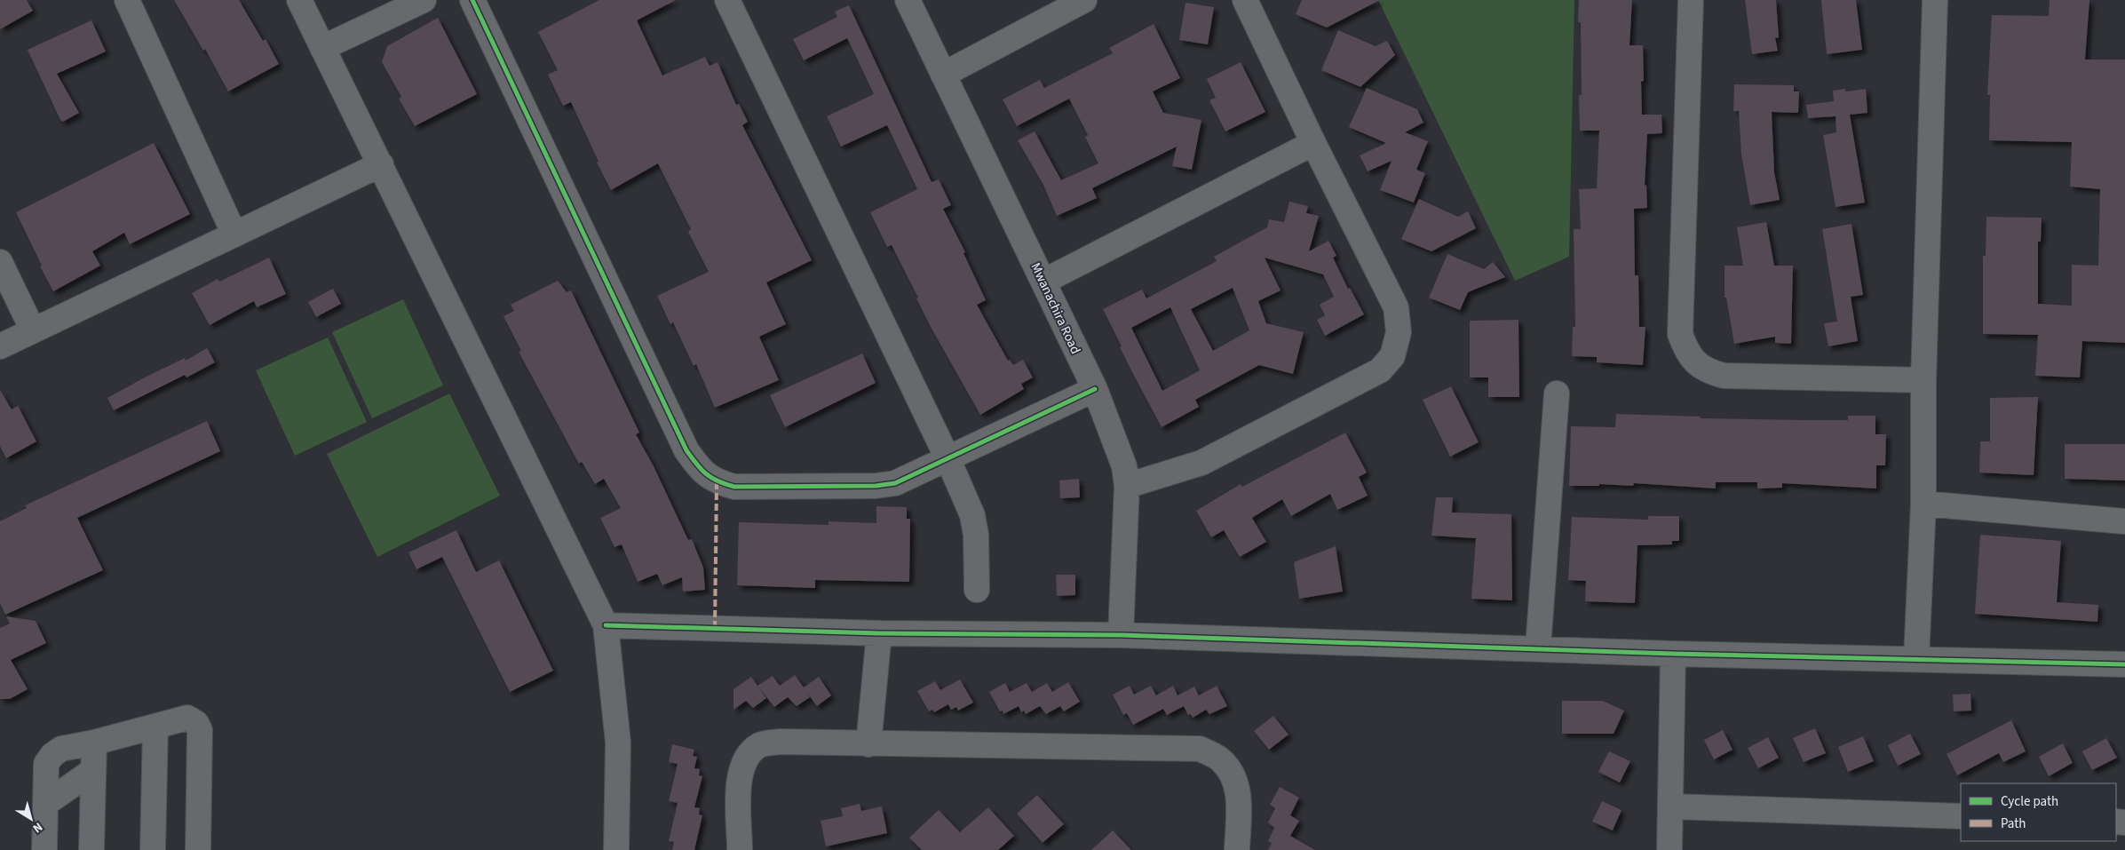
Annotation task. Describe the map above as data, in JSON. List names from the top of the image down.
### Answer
{
  "streets": {
    "street": ["Mwanachira Road"]
  },
  "legend": ["Cycle path", "Path"],
  "north": "bottom right"
}
